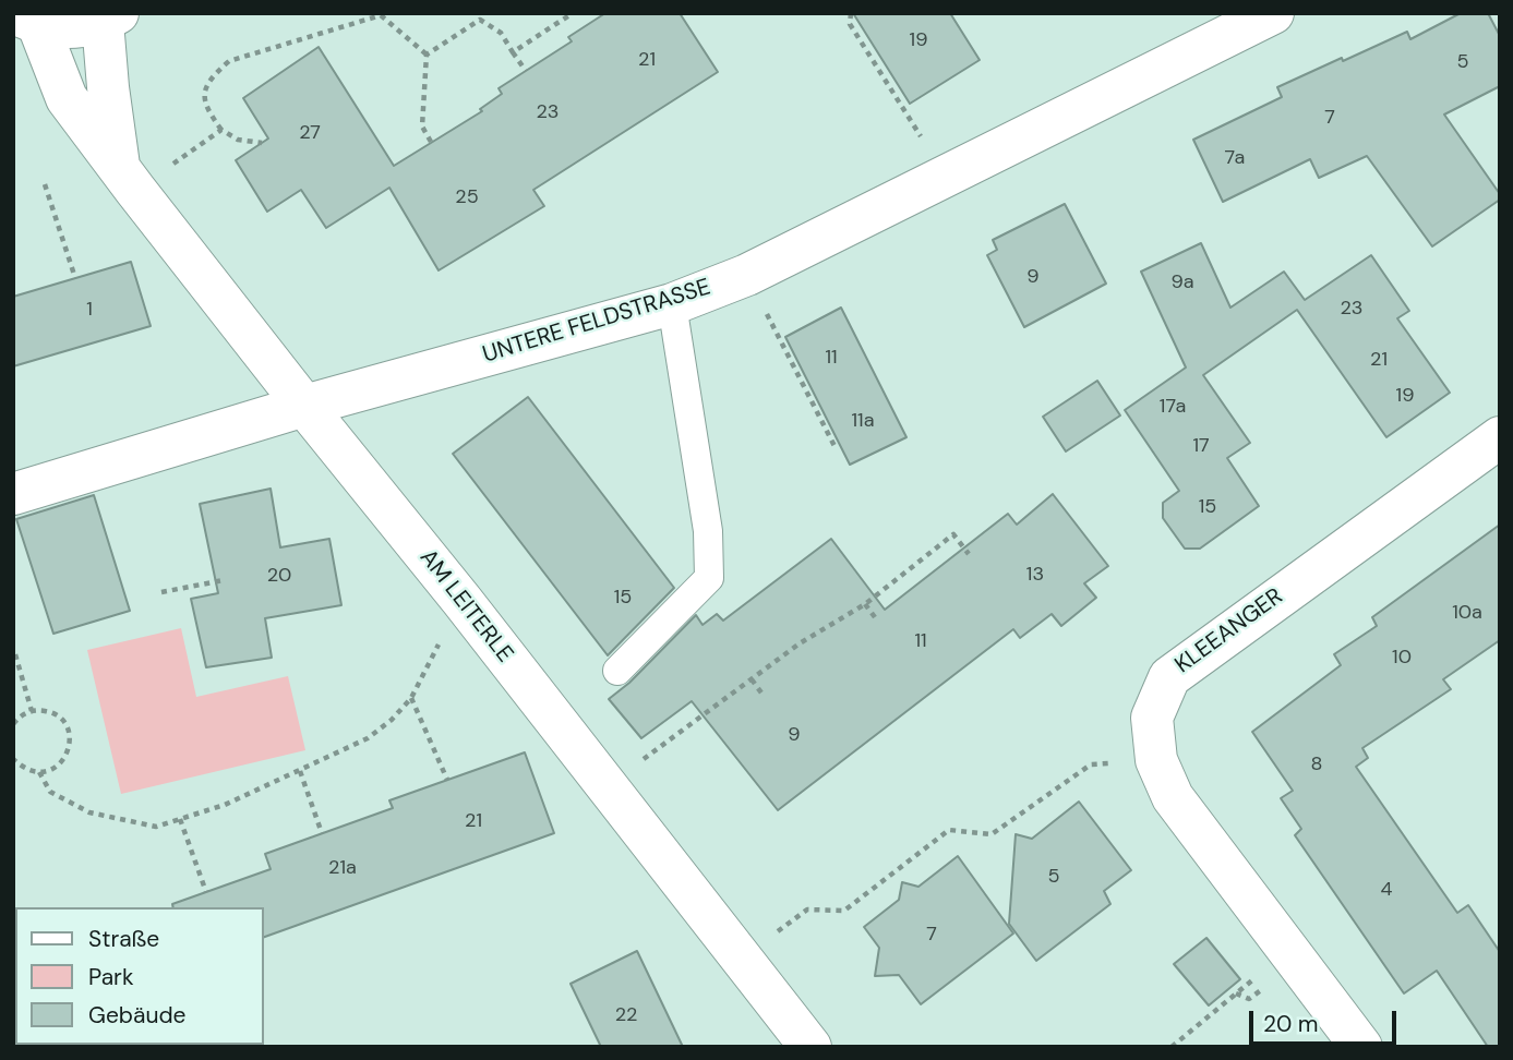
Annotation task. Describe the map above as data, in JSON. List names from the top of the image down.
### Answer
{
  "streets": {
    "street": ["UNTERE FELDSTRASSE", "AM LEITERLE", "KLEEANGER"]
  },
  "crossings": [
    ["UNTERE FELDSTRASSE", "AM LEITERLE"]
  ],
  "house_numbers": [
    "19",
    "21",
    "5",
    "23",
    "7",
    "27",
    "7a",
    "25",
    "9",
    "9a",
    "23",
    "1",
    "11",
    "21",
    "19",
    "17a",
    "11a",
    "17",
    "15",
    "13",
    "20",
    "15",
    "10a",
    "11",
    "10",
    "9",
    "8",
    "21",
    "21a",
    "5",
    "4",
    "7",
    "22"
  ],
  "legend": ["Straße", "Park", "Gebäude"],
  "scale_bar": "20 m"
}
